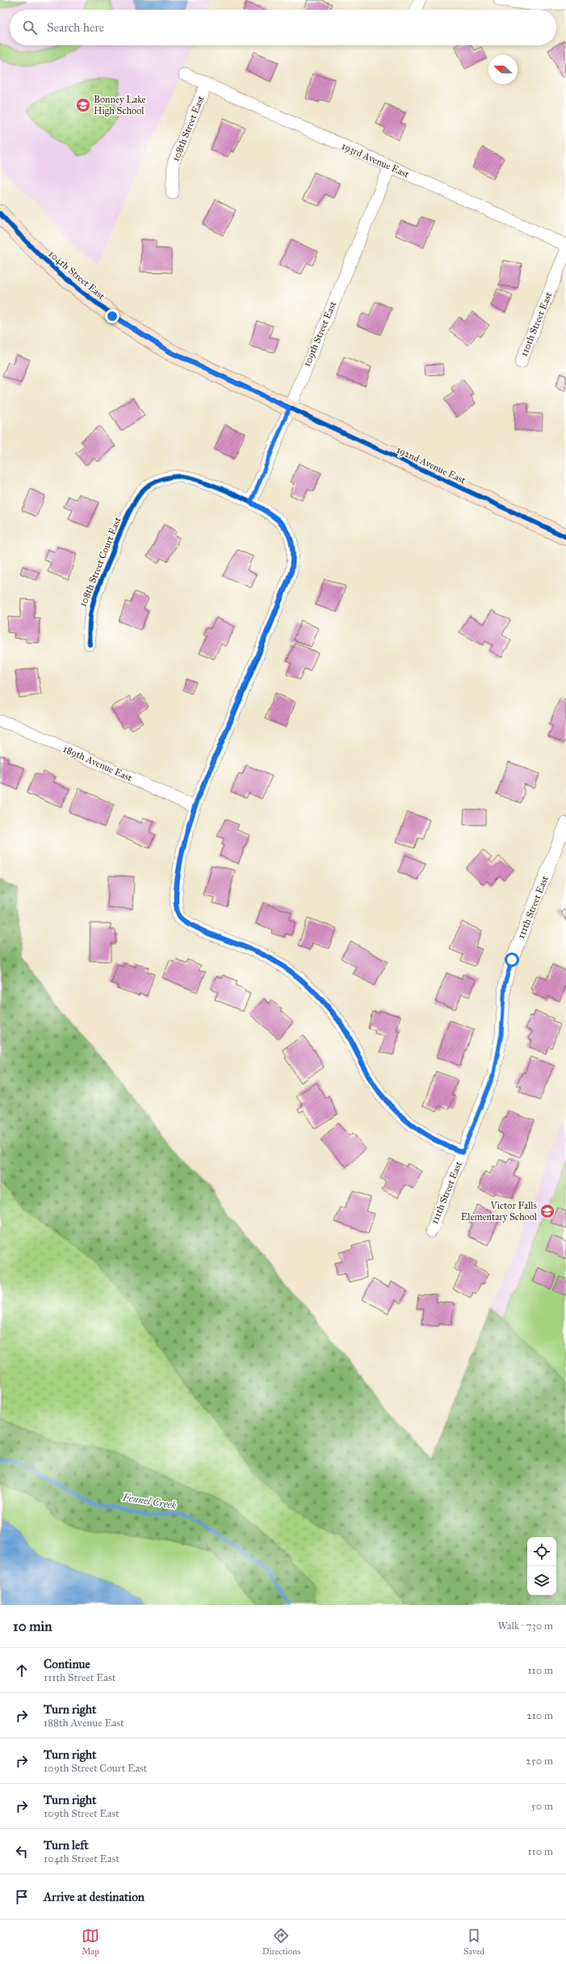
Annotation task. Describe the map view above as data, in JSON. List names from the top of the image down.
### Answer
{
  "streets": {
    "street": [
      "108th Street East",
      "193rd Avenue East",
      "104th Street East",
      "110th Street East",
      "109th Street East",
      "192nd Avenue East",
      "108th Street Court East",
      "189th Avenue East",
      "111th Street East"
    ]
  },
  "crossings": [
    ["108th Street East", "193rd Avenue East"],
    ["193rd Avenue East", "109th Street East"],
    ["104th Street East", "109th Street East"],
    ["104th Street East", "192nd Avenue East"],
    ["109th Street East", "192nd Avenue East"],
    ["109th Street East", "108th Street Court East"],
    ["108th Street Court East", "189th Avenue East"],
    ["108th Street Court East", "111th Street East"]
  ],
  "water": ["Fennel Creek"],
  "places": {
    "school or university": ["Bonney Lake High School", "Victor Falls Elementary School"]
  },
  "north": "left",
  "page": {
    "search": "Search here",
    "heading": ["10 min", "Walk · 730 m"],
    "list": [
      ["Continue", "111th Street East", "110 m"],
      ["Turn right", "188th Avenue East", "210 m"],
      ["Turn right", "109th Street Court East", "250 m"],
      ["Turn right", "109th Street East", "50 m"],
      ["Turn left", "104th Street East", "110 m"],
      "Arrive at destination"
    ],
    "nav": ["Map", "Directions", "Saved"]
  }
}
